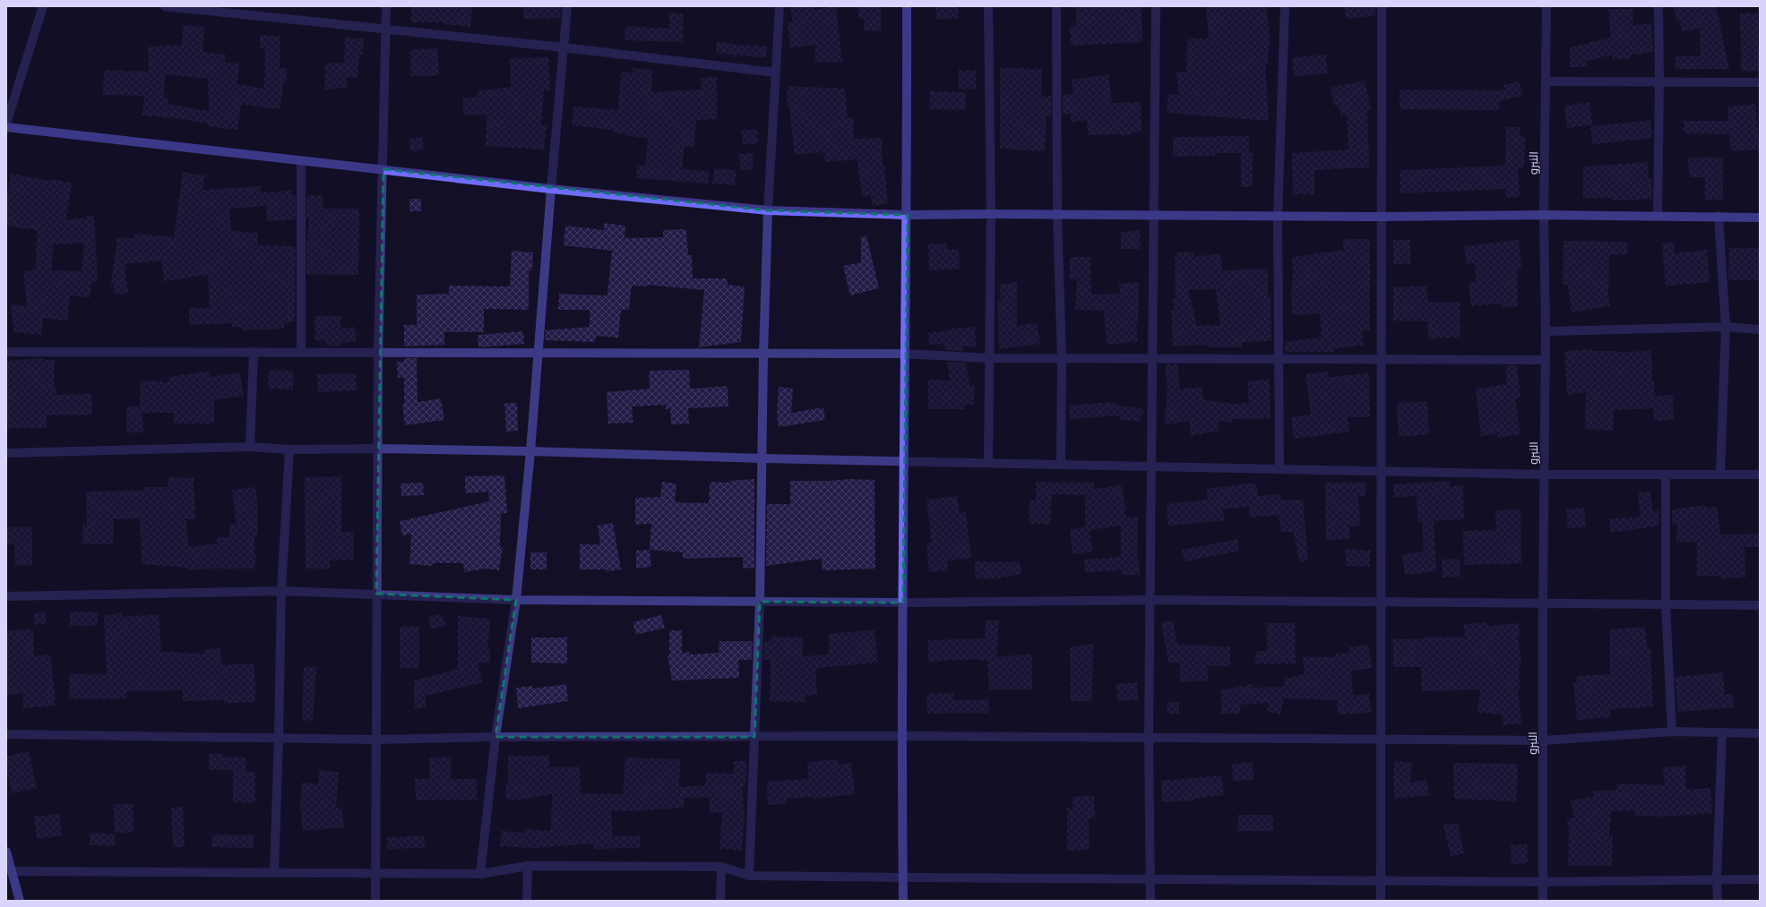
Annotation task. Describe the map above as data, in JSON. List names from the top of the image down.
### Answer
{
  "streets": {
    "street": ["النبرو"]
  }
}
